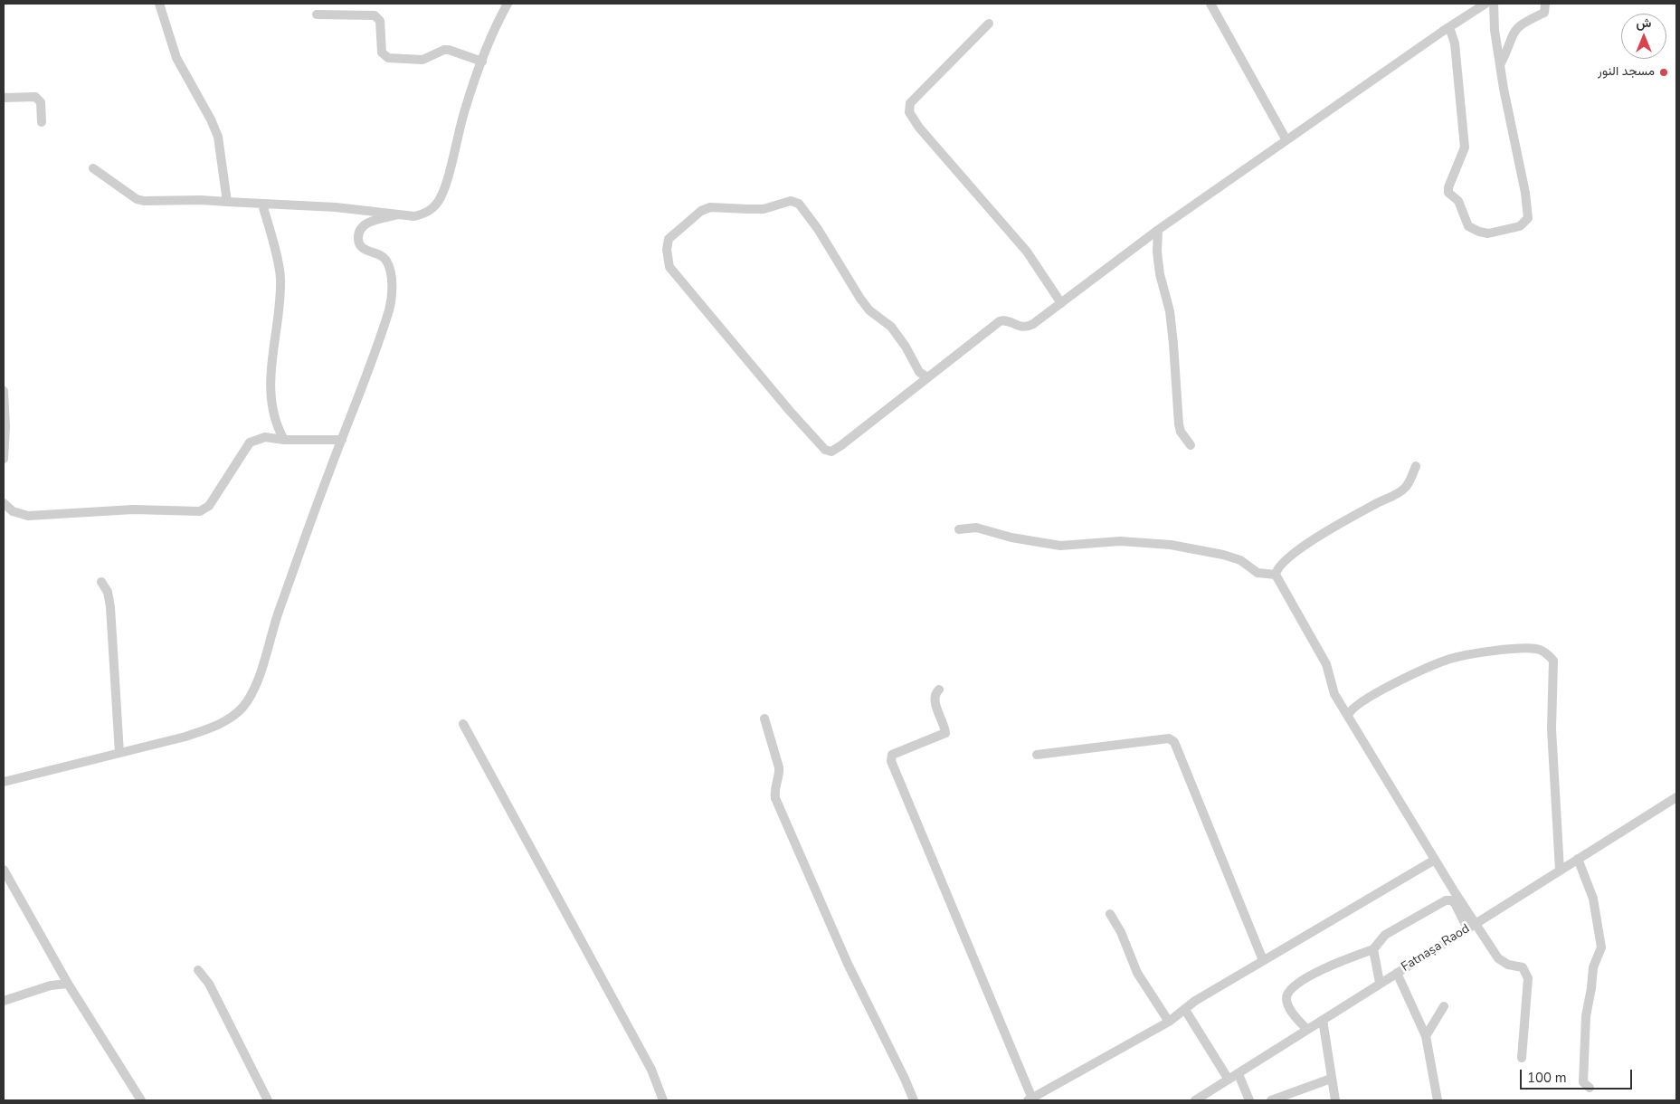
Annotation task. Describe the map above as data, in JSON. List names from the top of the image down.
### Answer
{
  "streets": {
    "street": ["Fatnaṣa Raod"]
  },
  "places": ["مسجد النور"],
  "scale_bar": "100 m",
  "north": "top"
}
